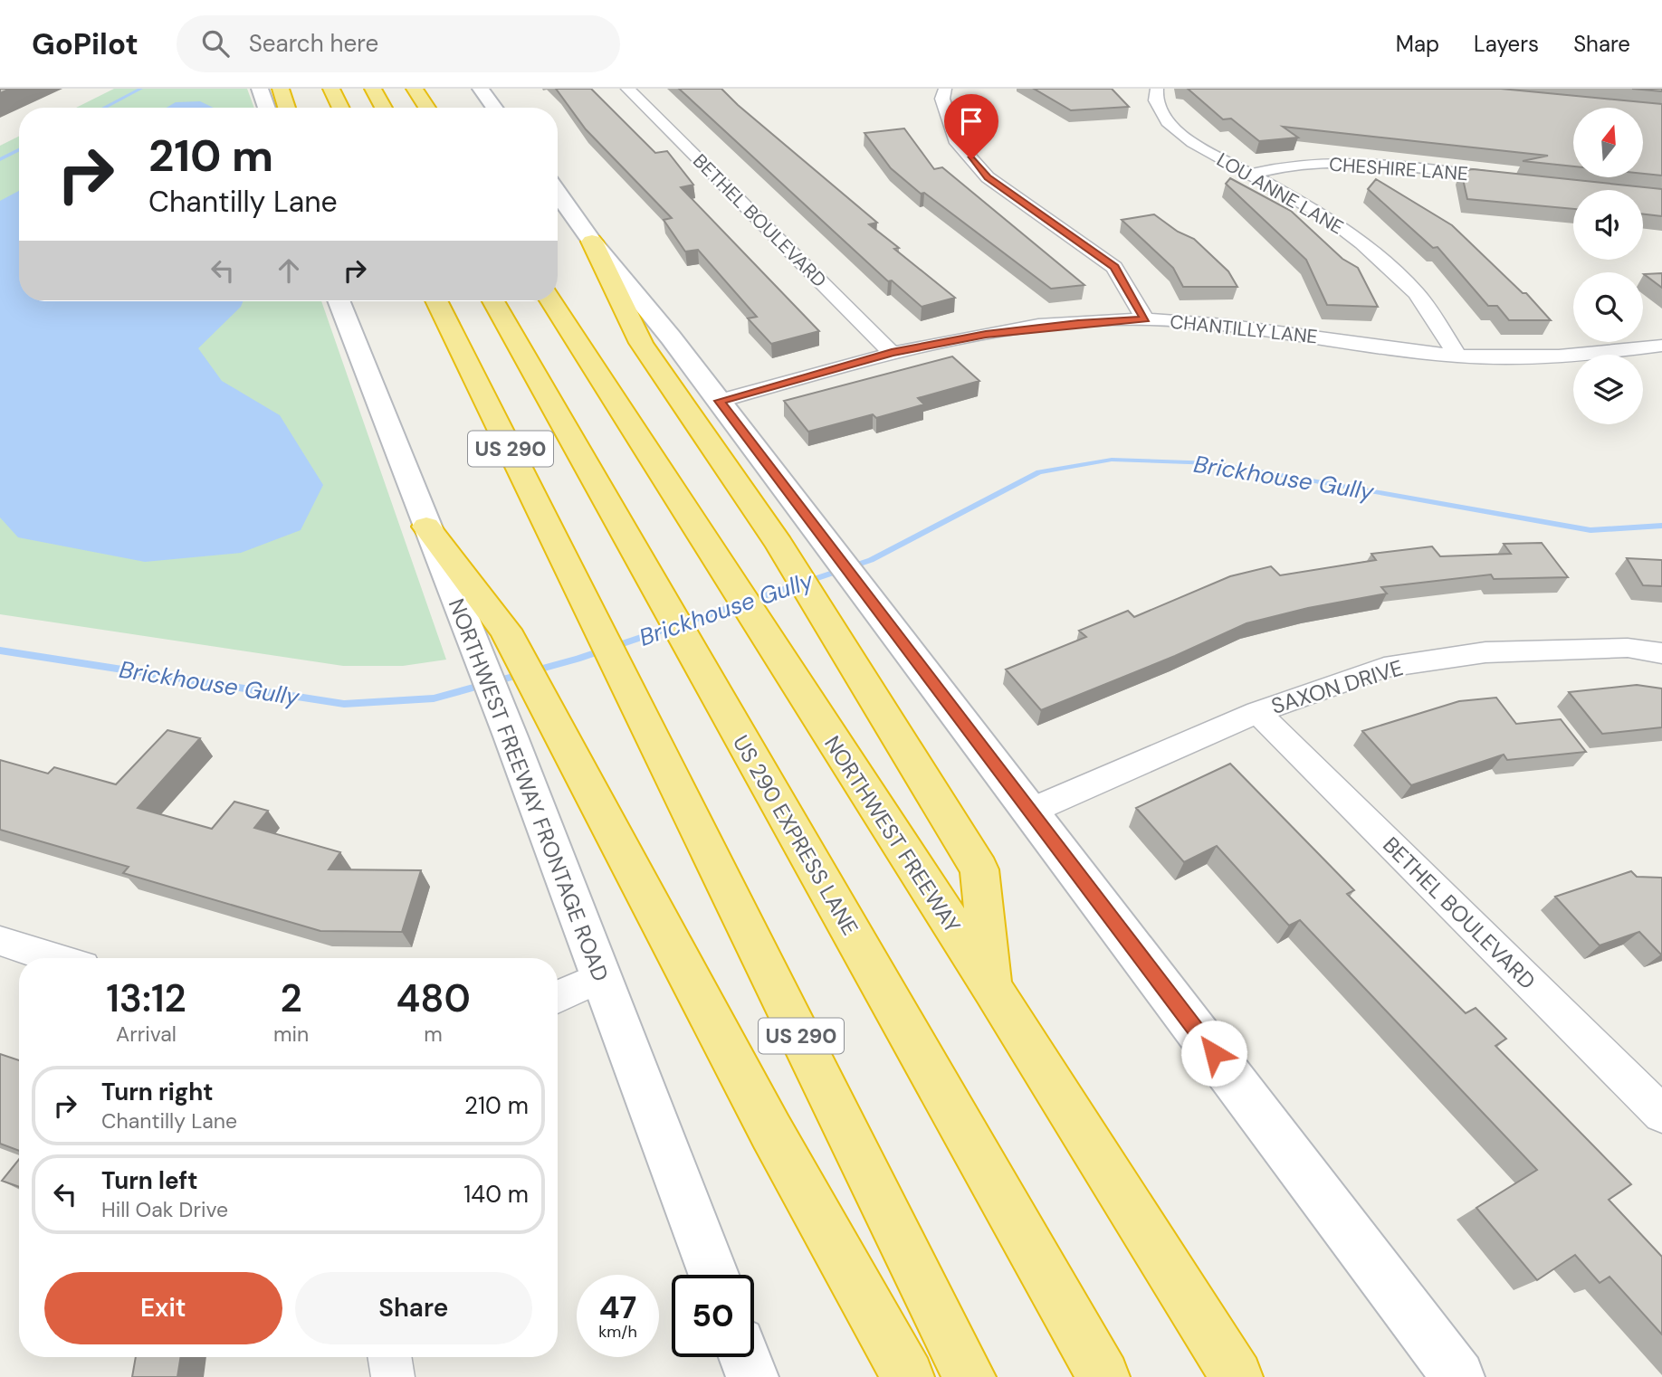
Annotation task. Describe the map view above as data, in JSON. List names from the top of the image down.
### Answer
{
  "streets": {
    "highway": ["US 290", "NORTHWEST FREEWAY", "US 290 EXPRESS LANE"],
    "main road": ["NORTHWEST FREEWAY FRONTAGE ROAD"],
    "street": [
      "CHESHIRE LANE",
      "LOU ANNE LANE",
      "BETHEL BOULEVARD",
      "CHANTILLY LANE",
      "SAXON DRIVE"
    ]
  },
  "crossings": [
    ["CHESHIRE LANE", "LOU ANNE LANE"],
    ["LOU ANNE LANE", "CHANTILLY LANE"],
    ["BETHEL BOULEVARD", "CHANTILLY LANE"],
    ["BETHEL BOULEVARD", "SAXON DRIVE"]
  ],
  "water": ["Brickhouse Gully"],
  "north": "top",
  "page": {
    "header": "GoPilot",
    "search": "Search here",
    "nav": ["Map", "Layers", "Share"],
    "turn": ["210 m", "Chantilly Lane"],
    "eta": [
      "13:12",
      "Arrival",
      "2",
      "min",
      "480",
      "m"
    ],
    "list": [
      {
        "name": "Turn right",
        "note": "Chantilly Lane",
        "value": "210 m"
      },
      {
        "name": "Turn left",
        "note": "Hill Oak Drive",
        "value": "140 m"
      }
    ],
    "buttons": ["Exit", "Share"],
    "speed": "47 km/h",
    "limit": "50"
  }
}
